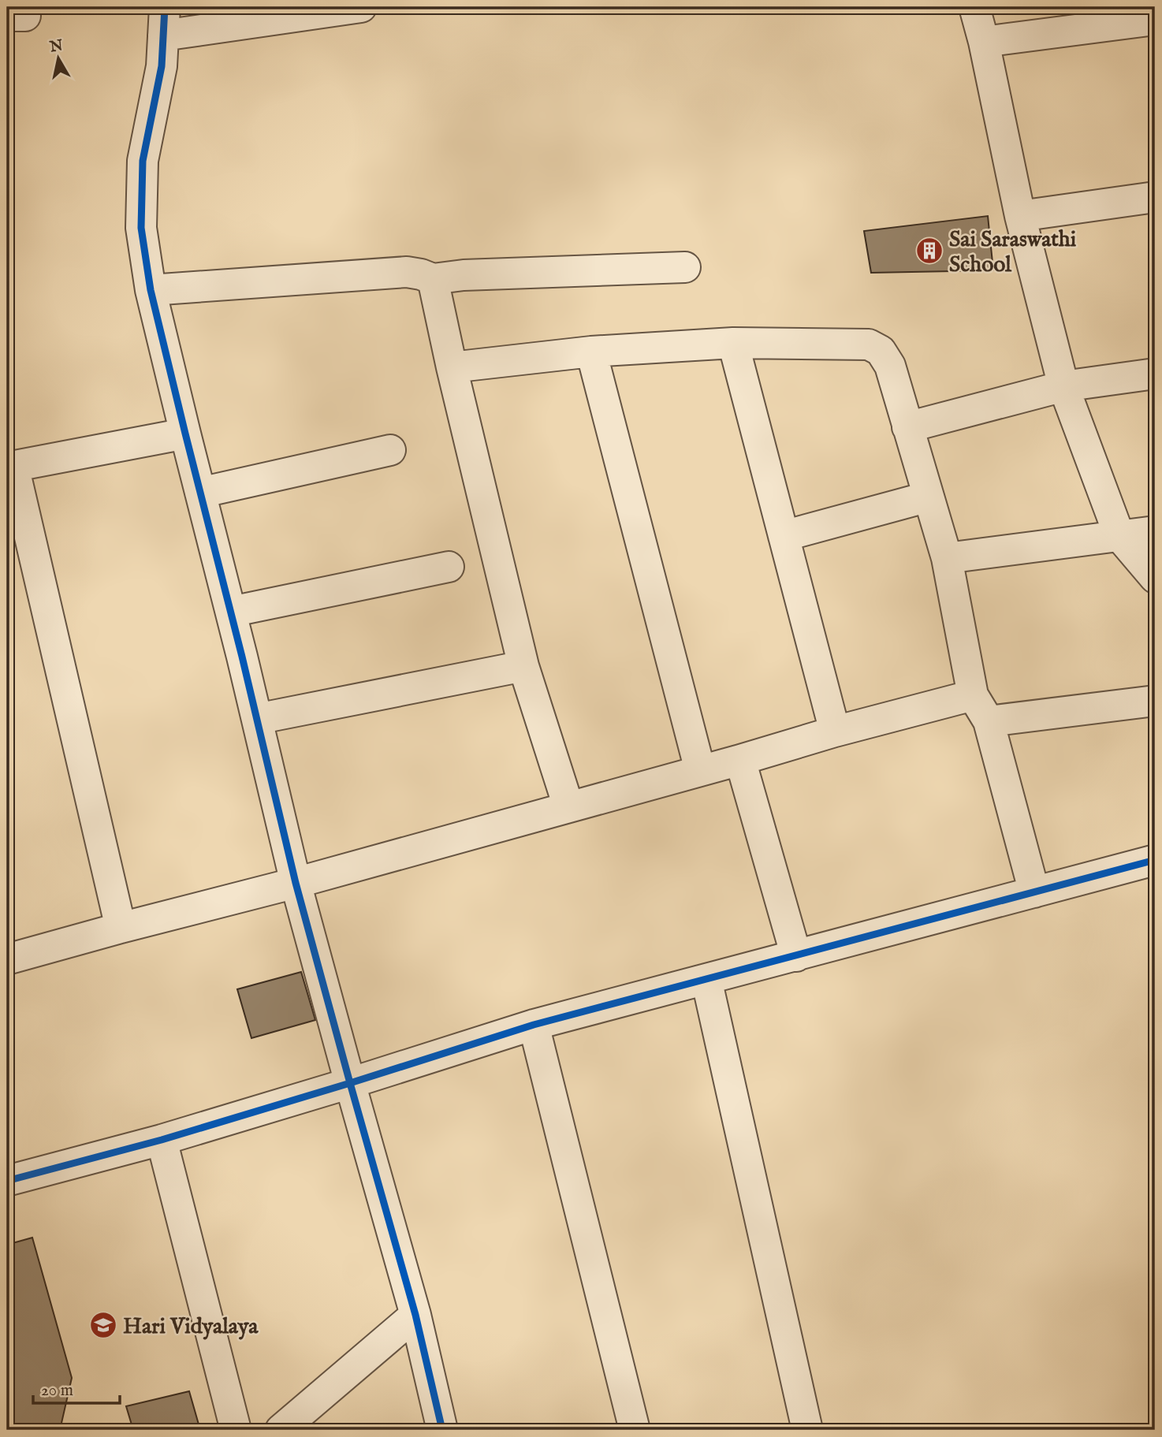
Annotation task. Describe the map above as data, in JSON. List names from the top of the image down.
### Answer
{
  "places": {
    "building": ["Sai Saraswathi School"],
    "school or university": ["Hari Vidyalaya"]
  },
  "scale_bar": "20 m",
  "north": "top"
}
